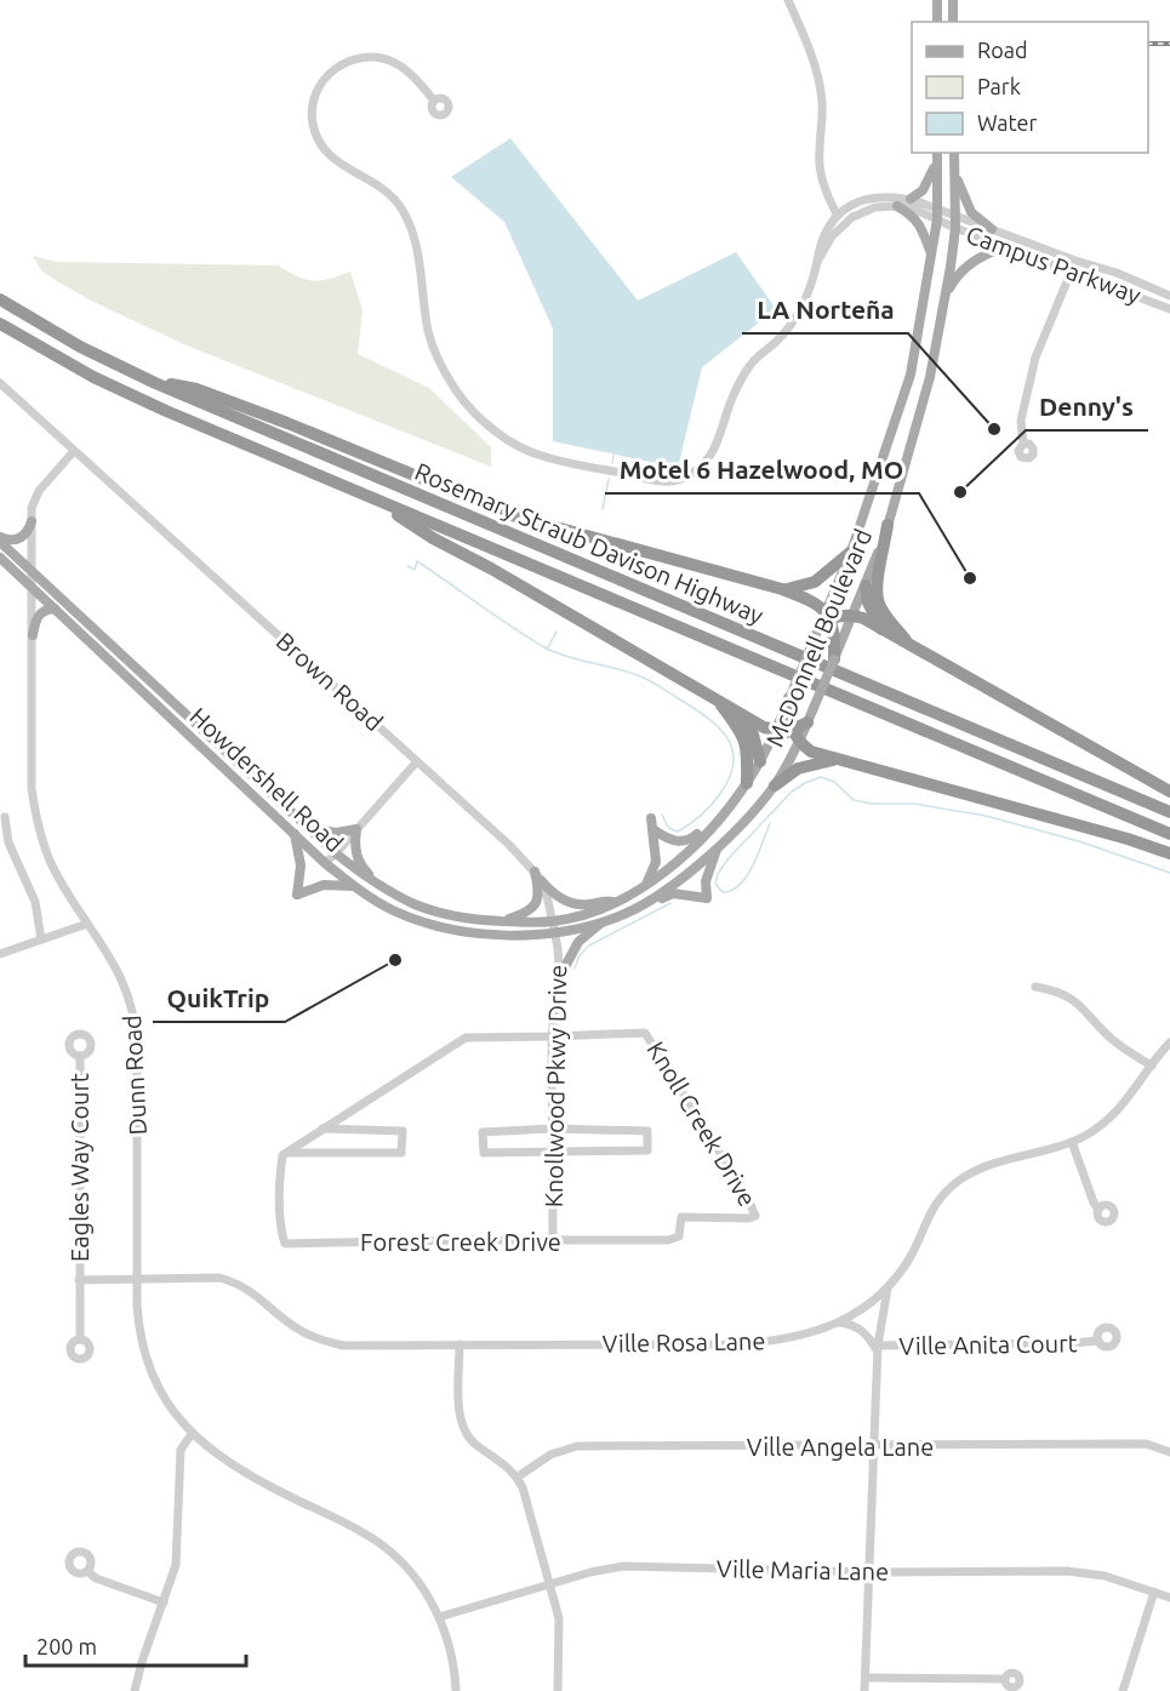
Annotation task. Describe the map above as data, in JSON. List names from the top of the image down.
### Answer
{
  "streets": {
    "highway": ["Rosemary Straub Davison Highway"],
    "main road": ["McDonnell Boulevard", "Howdershell Road"],
    "street": [
      "Campus Parkway",
      "Brown Road",
      "Dunn Road",
      "Knollwood Pkwy Drive",
      "Knoll Creek Drive",
      "Eagles Way Court",
      "Forest Creek Drive",
      "Ville Rosa Lane",
      "Ville Anita Court",
      "Ville Angela Lane",
      "Ville Maria Lane"
    ]
  },
  "crossings": [
    ["Campus Parkway", "McDonnell Boulevard"],
    ["McDonnell Boulevard", "Brown Road"],
    ["McDonnell Boulevard", "Howdershell Road"],
    ["McDonnell Boulevard", "Knollwood Pkwy Drive"],
    ["Brown Road", "Howdershell Road"],
    ["Brown Road", "Dunn Road"],
    ["Brown Road", "Knollwood Pkwy Drive"],
    ["Howdershell Road", "Dunn Road"],
    ["Howdershell Road", "Knollwood Pkwy Drive"],
    ["Dunn Road", "Eagles Way Court"],
    ["Dunn Road", "Ville Rosa Lane"],
    ["Dunn Road", "Ville Maria Lane"],
    ["Knollwood Pkwy Drive", "Knoll Creek Drive"],
    ["Knollwood Pkwy Drive", "Forest Creek Drive"],
    ["Knoll Creek Drive", "Forest Creek Drive"],
    ["Eagles Way Court", "Ville Rosa Lane"]
  ],
  "places": [
    "LA Norteña",
    "Denny's",
    "Motel 6 Hazelwood, MO",
    "QuikTrip"
  ],
  "legend": ["Road", "Park", "Water"],
  "scale_bar": "200 m"
}
